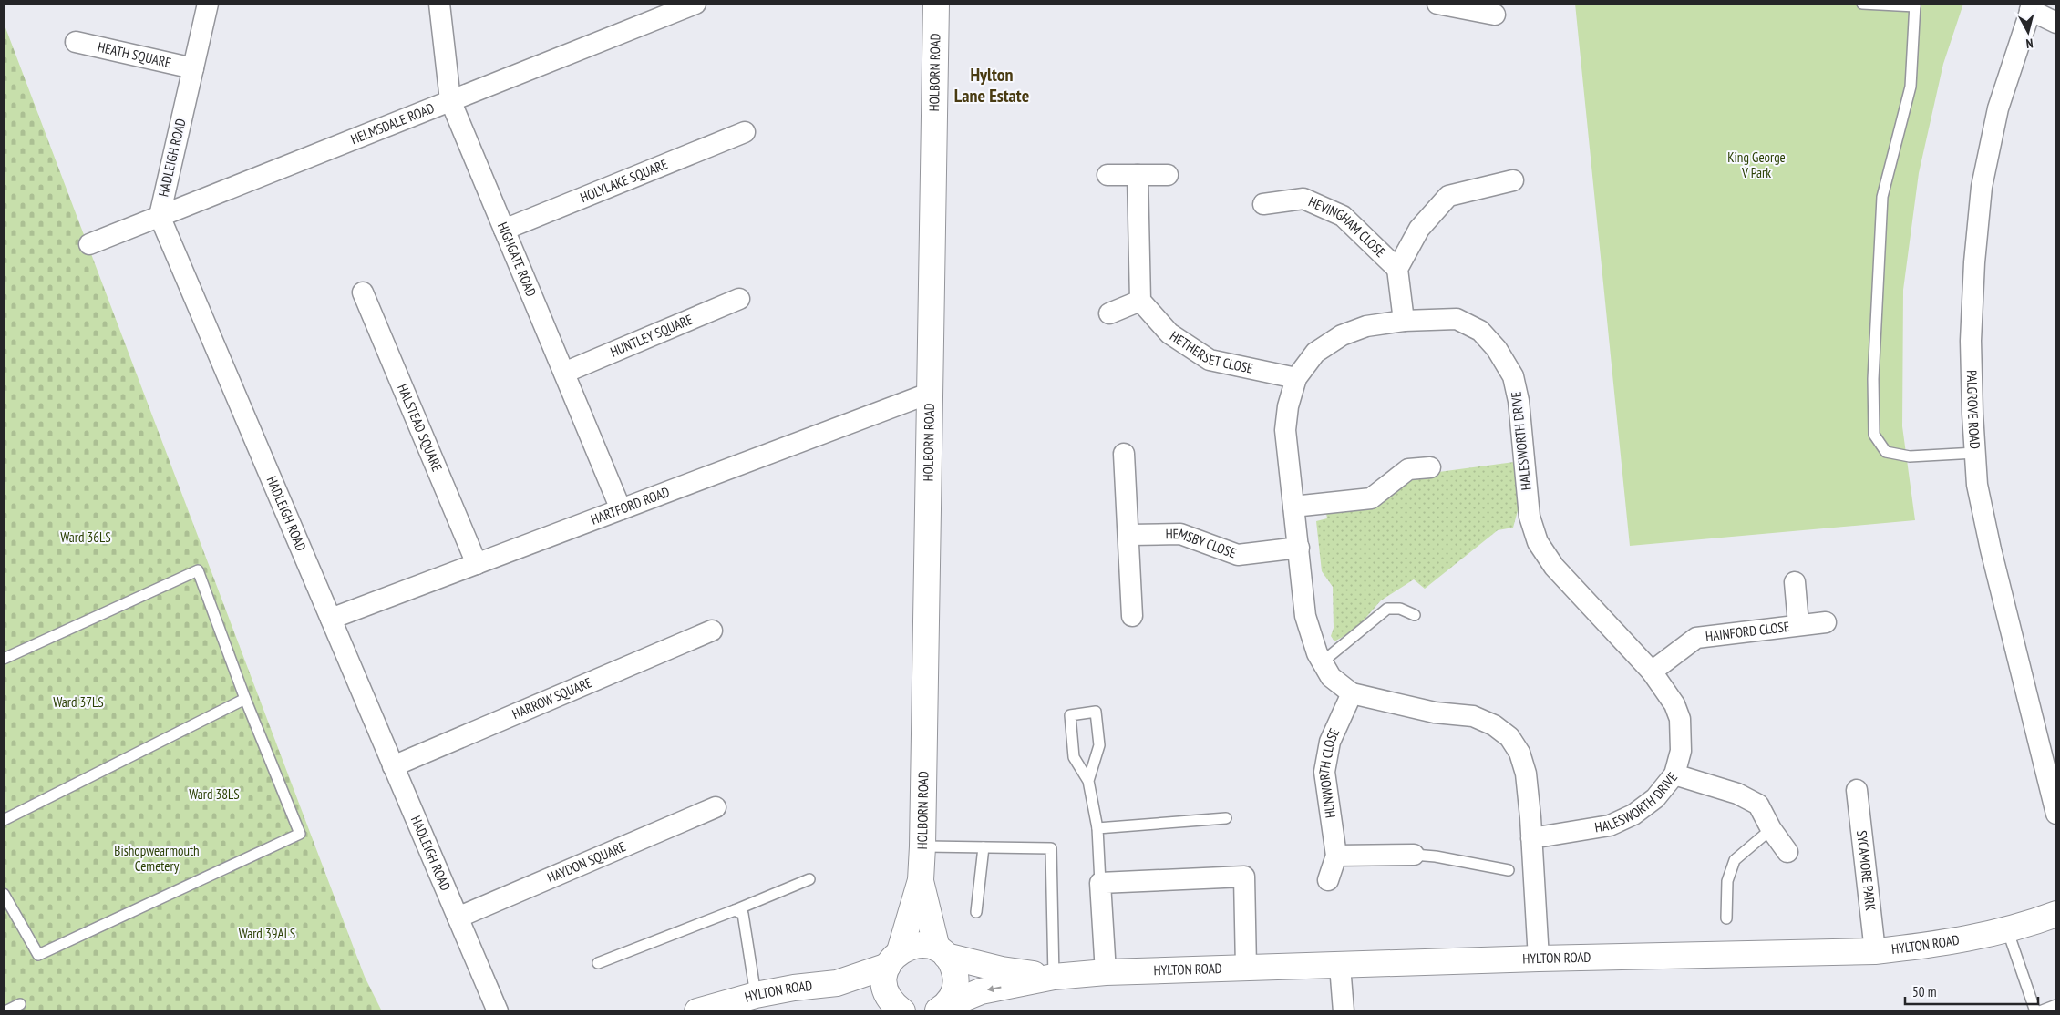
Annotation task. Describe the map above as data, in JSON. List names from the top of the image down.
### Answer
{
  "streets": {
    "street": [
      "HEATH SQUARE",
      "HOLBORN ROAD",
      "HELMSDALE ROAD",
      "HADLEIGH ROAD",
      "HOLYLAKE SQUARE",
      "HEVINGHAM CLOSE",
      "HIGHGATE ROAD",
      "HUNTLEY SQUARE",
      "HETHERSET CLOSE",
      "PALGROVE ROAD",
      "HALSTEAD SQUARE",
      "HALESWORTH DRIVE",
      "HARTFORD ROAD",
      "HEMSBY CLOSE",
      "HAINFORD CLOSE",
      "HARROW SQUARE",
      "HUNWORTH CLOSE",
      "HAYDON SQUARE",
      "SYCAMORE PARK",
      "HYLTON ROAD"
    ]
  },
  "crossings": [
    ["HEATH SQUARE", "HADLEIGH ROAD"],
    ["HOLBORN ROAD", "HARTFORD ROAD"],
    ["HOLBORN ROAD", "HYLTON ROAD"],
    ["HELMSDALE ROAD", "HADLEIGH ROAD"],
    ["HELMSDALE ROAD", "HIGHGATE ROAD"],
    ["HADLEIGH ROAD", "HARTFORD ROAD"],
    ["HADLEIGH ROAD", "HARROW SQUARE"],
    ["HADLEIGH ROAD", "HAYDON SQUARE"],
    ["HOLYLAKE SQUARE", "HIGHGATE ROAD"],
    ["HEVINGHAM CLOSE", "HALESWORTH DRIVE"],
    ["HIGHGATE ROAD", "HUNTLEY SQUARE"],
    ["HIGHGATE ROAD", "HARTFORD ROAD"],
    ["HETHERSET CLOSE", "HALESWORTH DRIVE"],
    ["HALSTEAD SQUARE", "HARTFORD ROAD"],
    ["HALESWORTH DRIVE", "HEMSBY CLOSE"],
    ["HALESWORTH DRIVE", "HAINFORD CLOSE"],
    ["HALESWORTH DRIVE", "HUNWORTH CLOSE"],
    ["HALESWORTH DRIVE", "HYLTON ROAD"],
    ["SYCAMORE PARK", "HYLTON ROAD"]
  ],
  "districts": ["Hylton Lane Estate"],
  "parks": [
    "King George V Park",
    "Ward 36LS",
    "Ward 37LS",
    "Ward 38LS",
    "Bishopwearmouth Cemetery",
    "Ward 39ALS"
  ],
  "scale_bar": "50 m",
  "north": "bottom"
}
